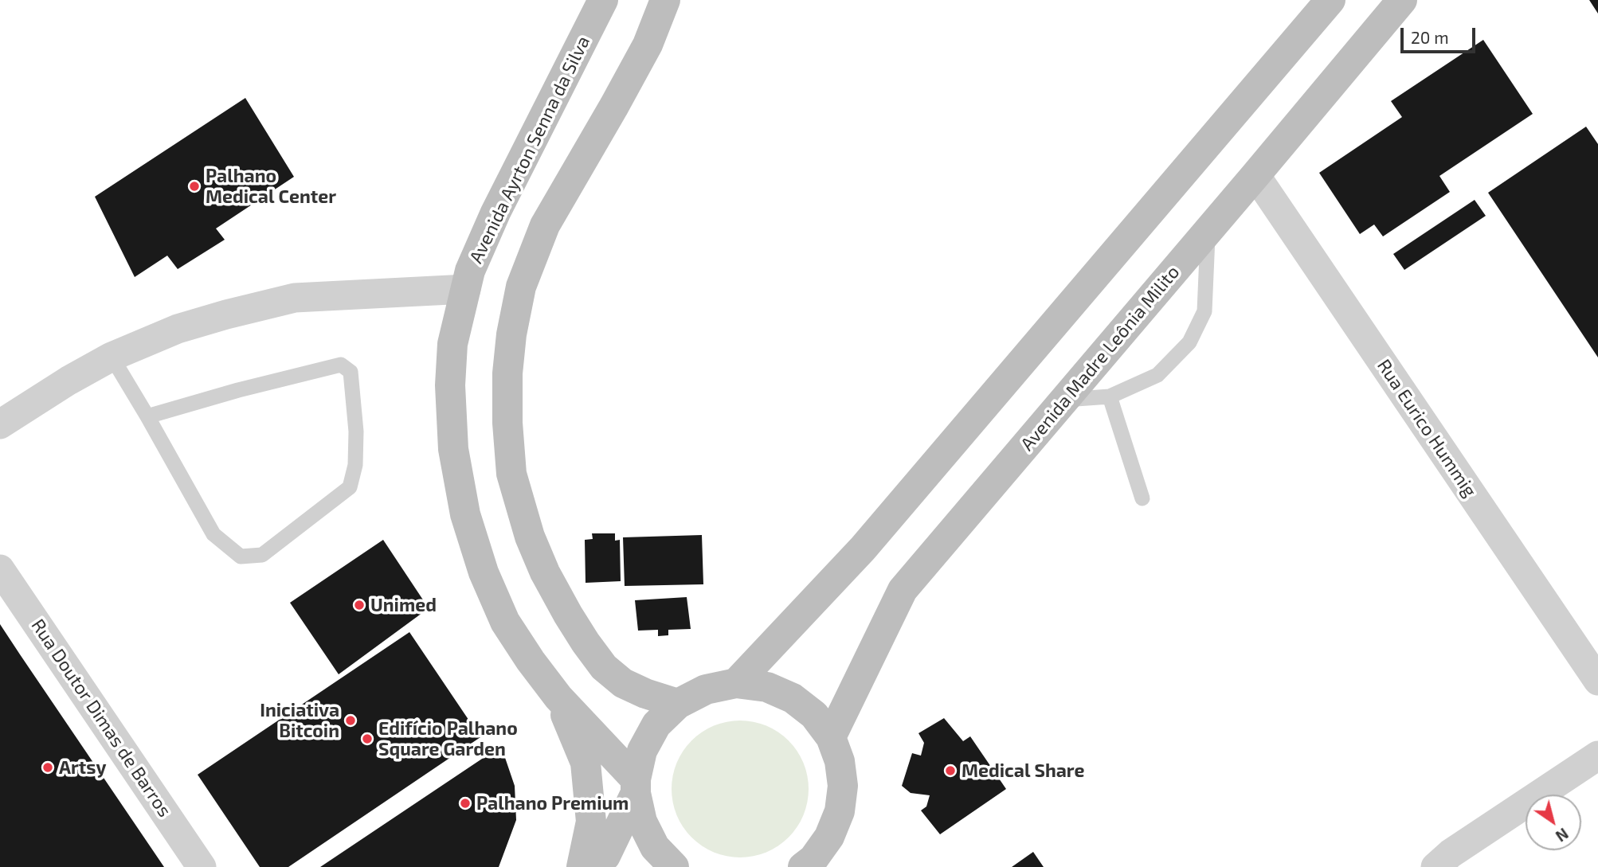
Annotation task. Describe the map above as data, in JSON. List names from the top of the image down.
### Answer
{
  "streets": {
    "main road": ["Avenida Ayrton Senna da Silva", "Avenida Madre Leônia Milito"],
    "street": ["Rua Eurico Hummig", "Rua Doutor Dimas de Barros"]
  },
  "crossings": [
    ["Avenida Madre Leônia Milito", "Rua Eurico Hummig"]
  ],
  "places": [
    "Palhano Medical Center",
    "Unimed",
    "Iniciativa Bitcoin",
    "Edifício Palhano Square Garden",
    "Artsy",
    "Medical Share",
    "Palhano Premium"
  ],
  "scale_bar": "20 m",
  "north": "bottom right"
}
